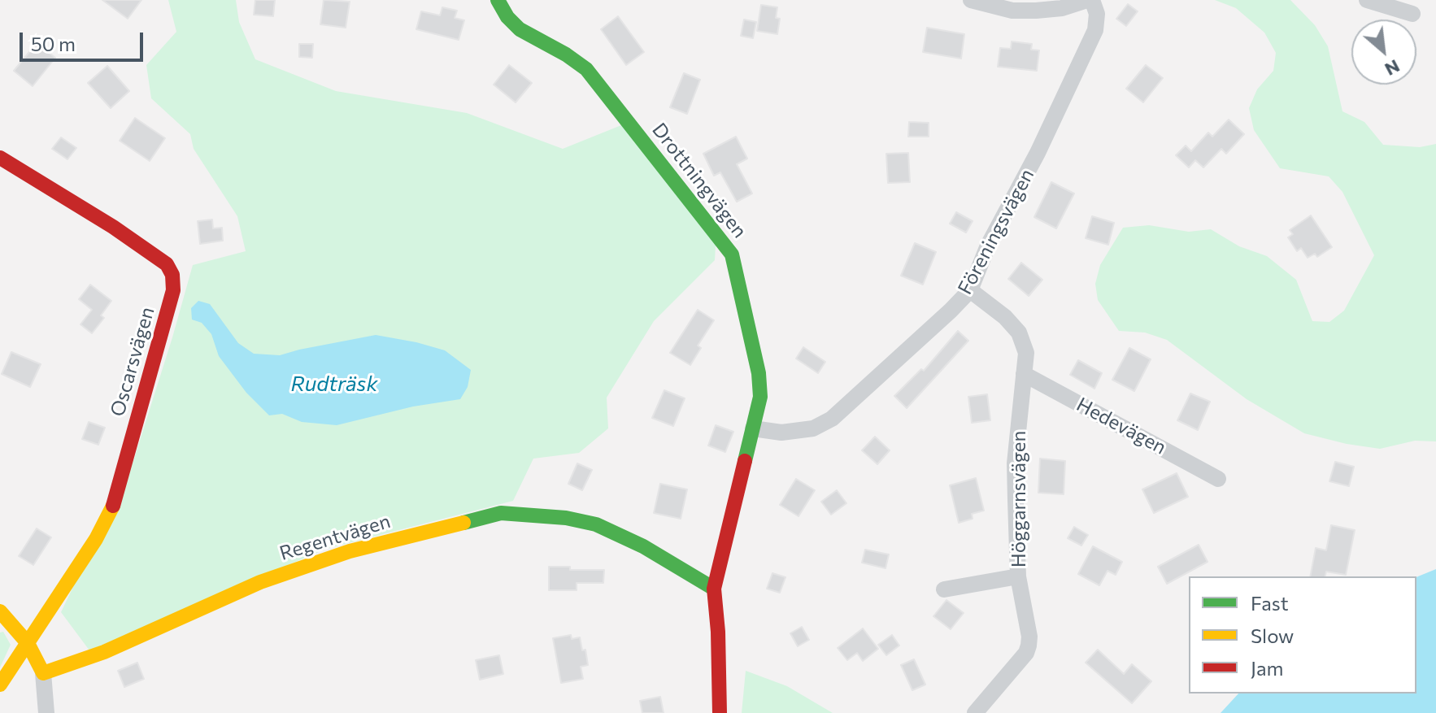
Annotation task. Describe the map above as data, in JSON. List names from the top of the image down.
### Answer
{
  "streets": {
    "street": [
      "Drottningvägen",
      "Föreningsvägen",
      "Oscarsvägen",
      "Hedevägen",
      "Höggarnsvägen",
      "Regentvägen"
    ]
  },
  "crossings": [
    ["Drottningvägen", "Föreningsvägen"],
    ["Drottningvägen", "Regentvägen"],
    ["Föreningsvägen", "Höggarnsvägen"],
    ["Hedevägen", "Höggarnsvägen"]
  ],
  "water": ["Rudträsk"],
  "legend": ["Fast", "Slow", "Jam"],
  "scale_bar": "50 m",
  "north": "bottom right"
}
